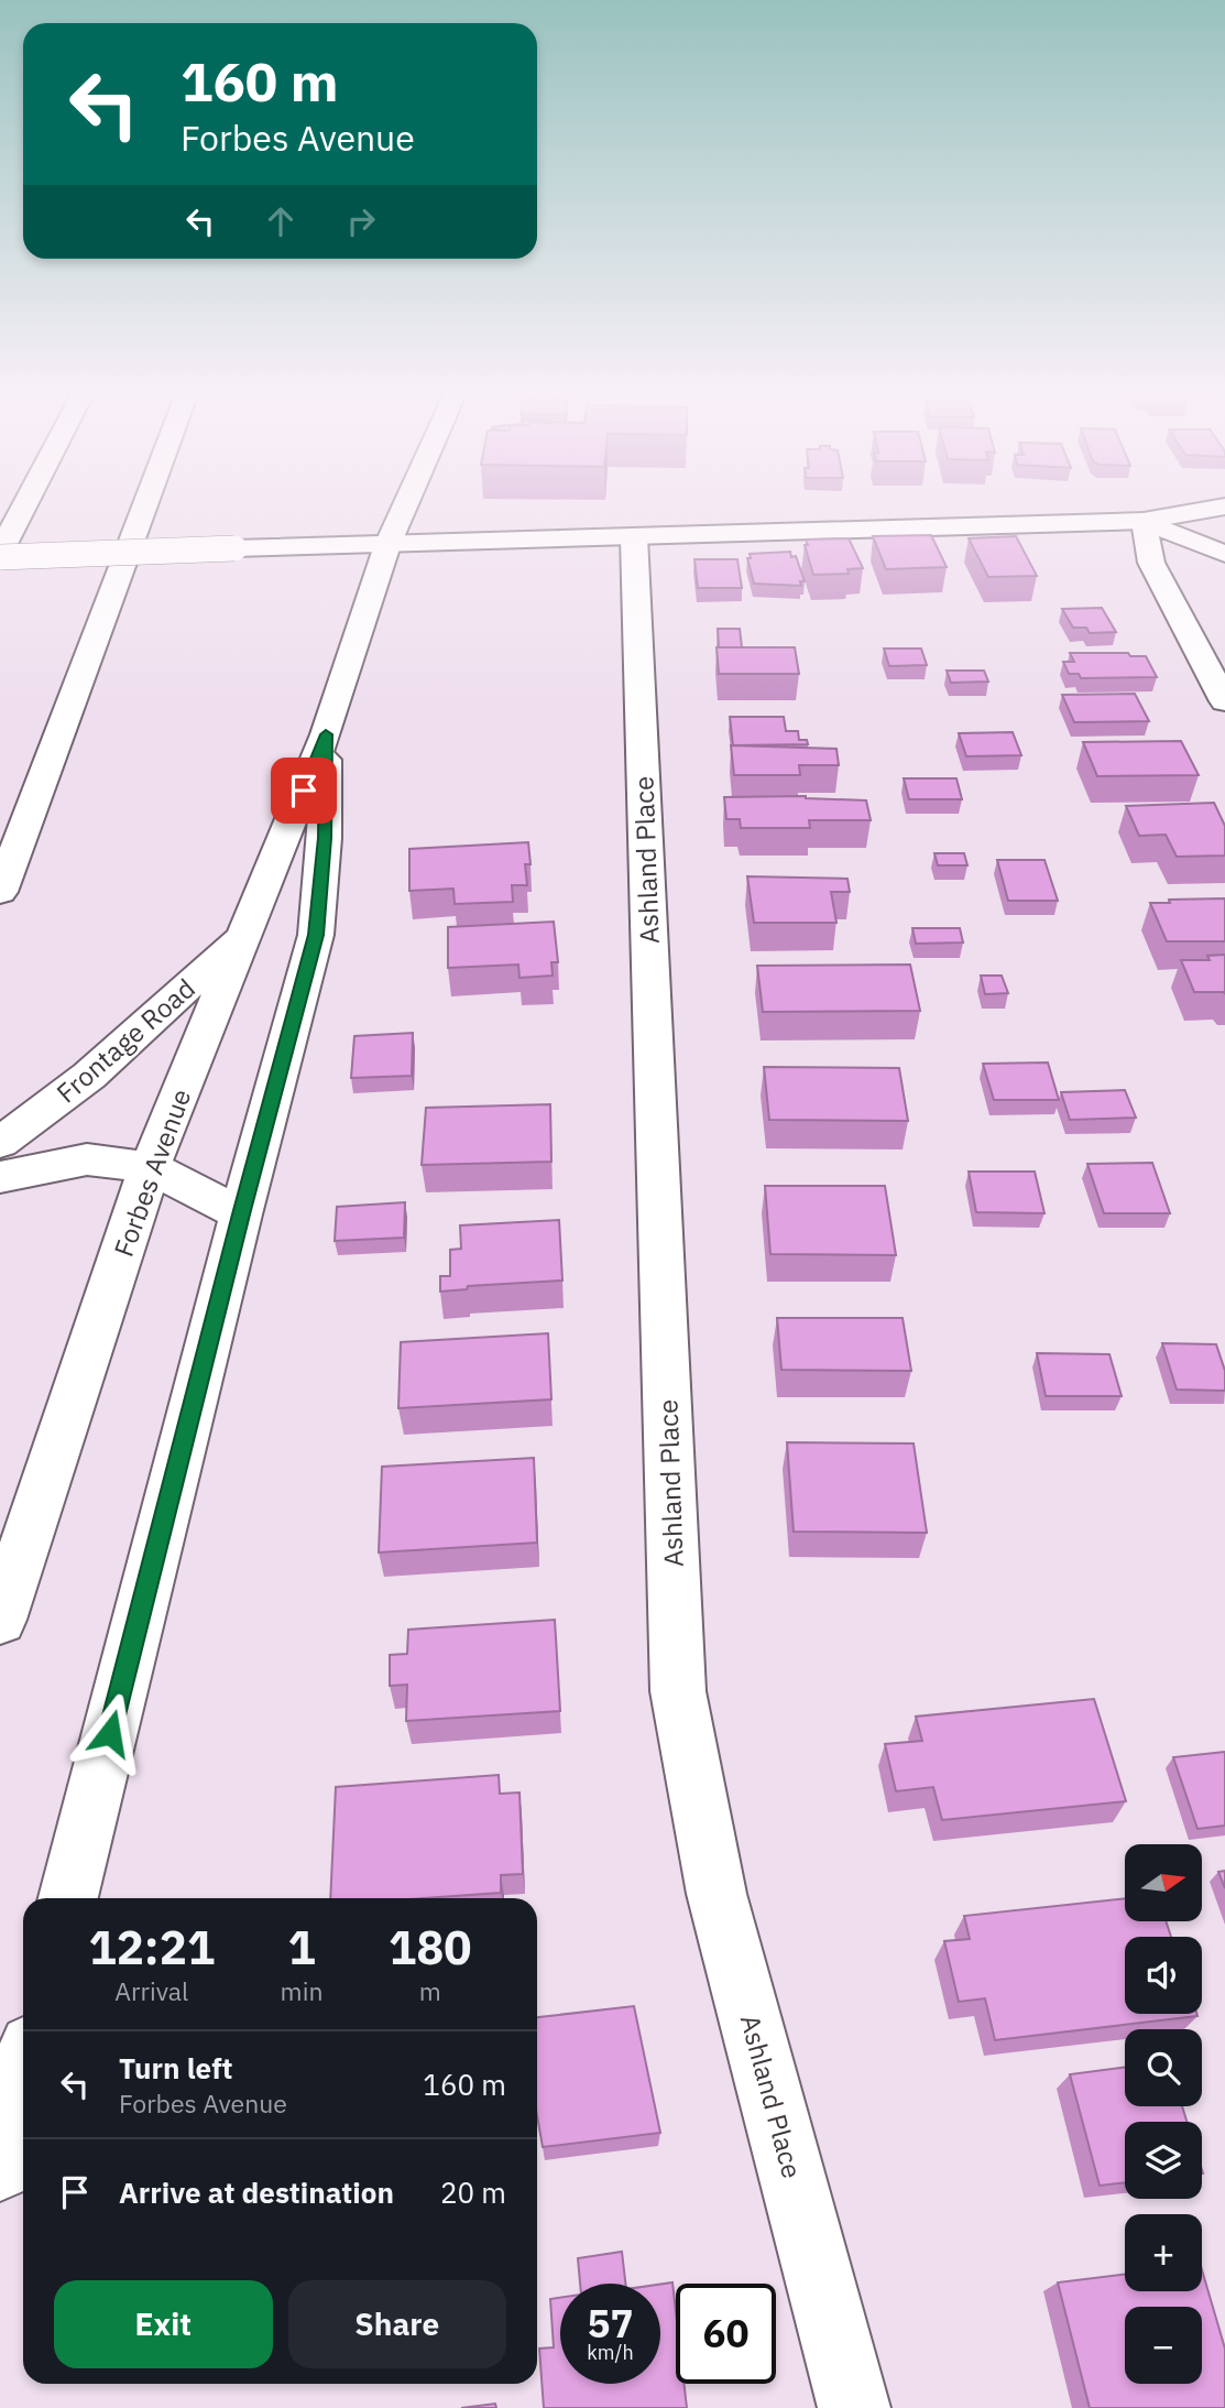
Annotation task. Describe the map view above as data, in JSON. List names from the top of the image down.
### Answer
{
  "streets": {
    "main road": ["Ashland Place", "Frontage Road", "Forbes Avenue"]
  },
  "crossings": [
    ["Frontage Road", "Forbes Avenue"]
  ],
  "north": "right",
  "page": {
    "turn": ["160 m", "Forbes Avenue"],
    "map_buttons": ["+", "−"],
    "eta": [
      "12:21",
      "Arrival",
      "1",
      "min",
      "180",
      "m"
    ],
    "list": [
      {
        "name": "Turn left",
        "note": "Forbes Avenue",
        "value": "160 m"
      },
      {
        "name": "Arrive at destination",
        "value": "20 m"
      }
    ],
    "buttons": ["Exit", "Share"],
    "speed": "57 km/h",
    "limit": "60"
  }
}
